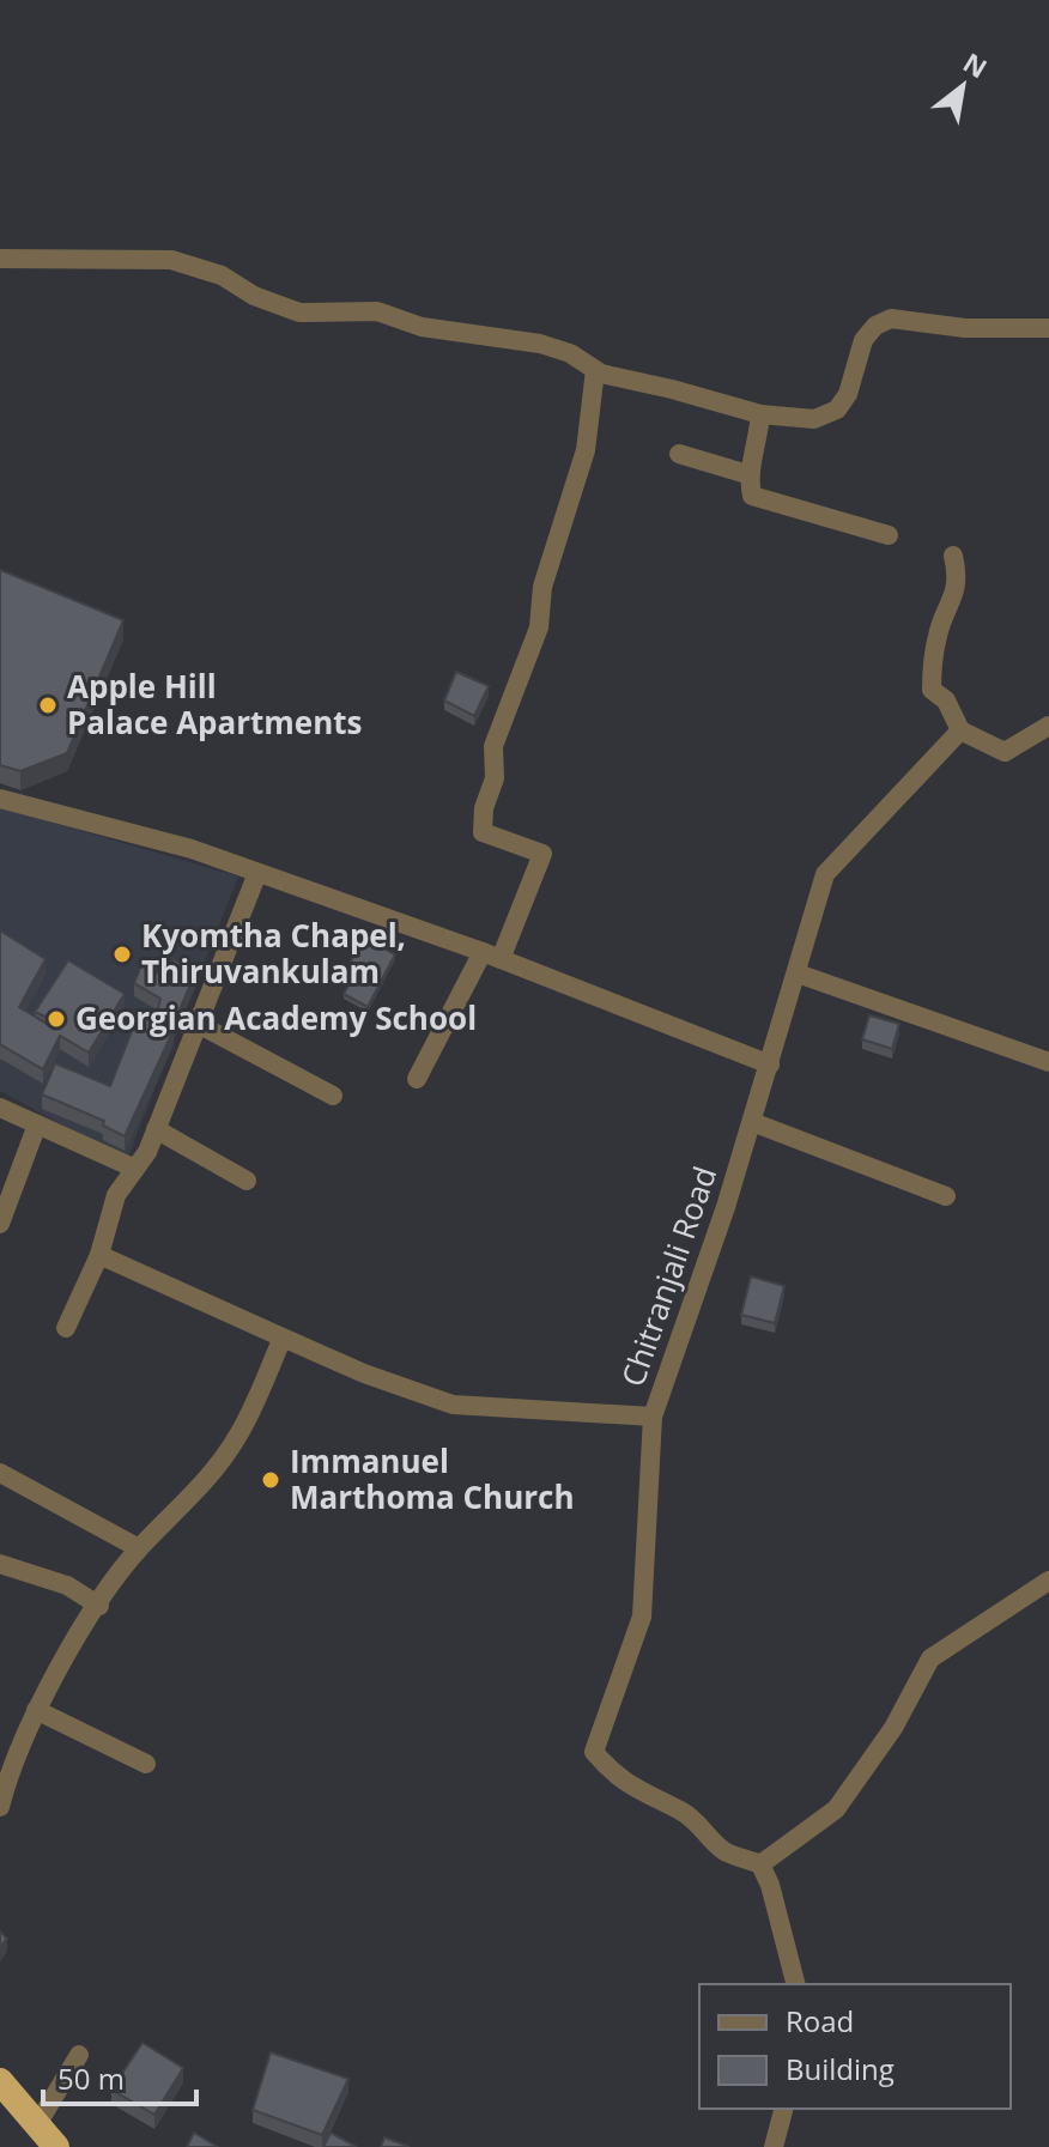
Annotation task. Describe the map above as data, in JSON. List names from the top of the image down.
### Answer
{
  "streets": {
    "street": ["Chitranjali Road"]
  },
  "places": [
    "Apple Hill Palace Apartments",
    "Kyomtha Chapel, Thiruvankulam",
    "Georgian Academy School",
    "Immanuel Marthoma Church"
  ],
  "legend": ["Road", "Building"],
  "scale_bar": "50 m",
  "north": "top right"
}
